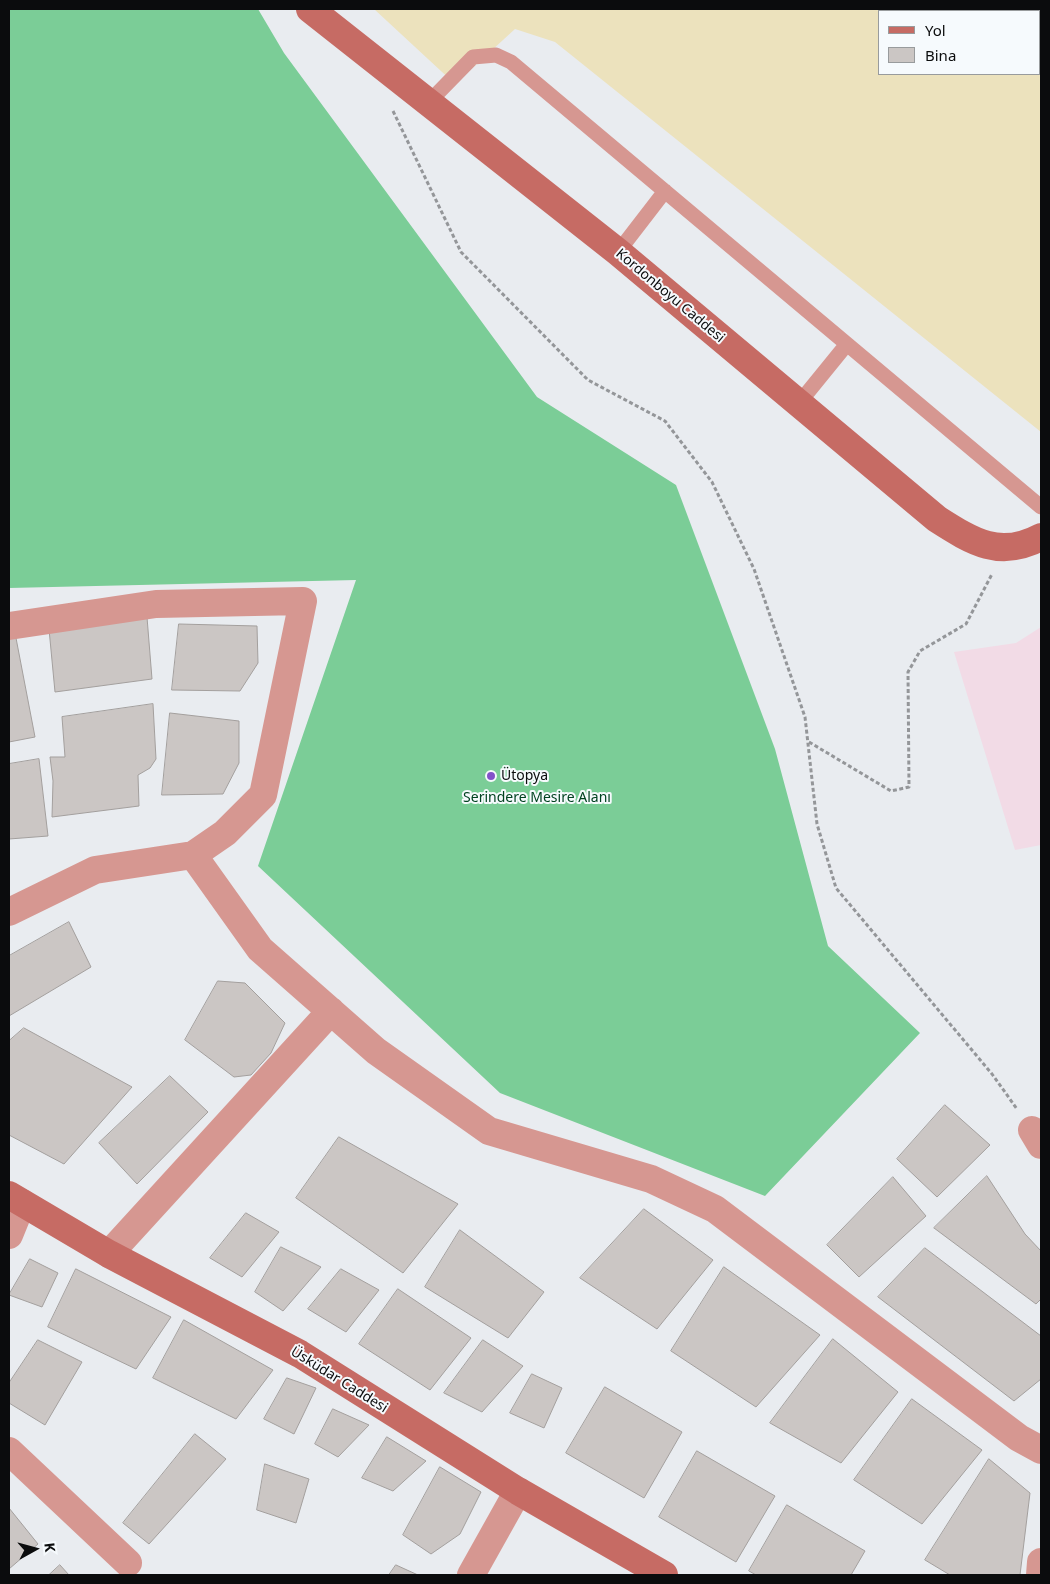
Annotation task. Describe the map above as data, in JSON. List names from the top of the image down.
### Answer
{
  "streets": {
    "street": ["Kordonboyu Caddesi", "Üsküdar Caddesi"]
  },
  "parks": ["Serindere Mesire Alanı"],
  "places": ["Ütopya"],
  "legend": ["Yol", "Bina"],
  "north": "right"
}
